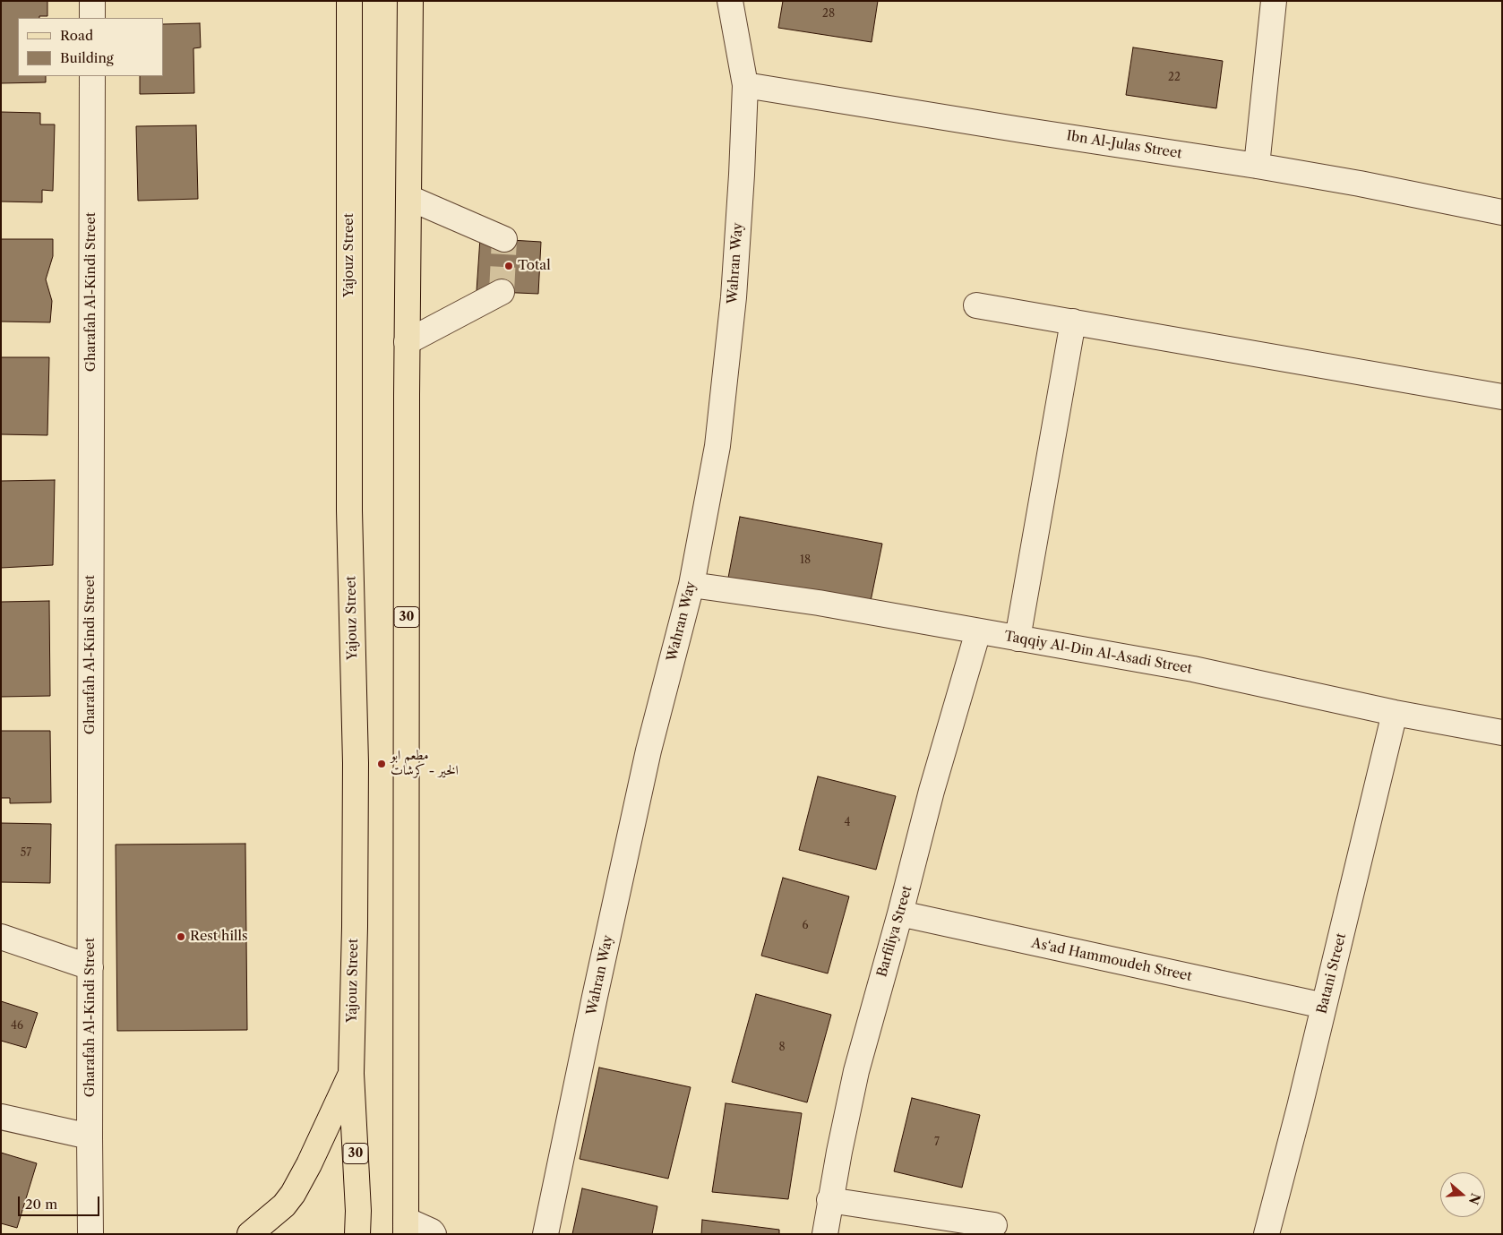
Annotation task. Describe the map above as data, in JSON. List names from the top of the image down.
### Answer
{
  "streets": {
    "main road": ["Yajouz Street", "30"],
    "street": [
      "Ibn Al-Julas Street",
      "Wahran Way",
      "Gharafah Al-Kindi Street",
      "Taqqiy Al-Din Al-Asadi Street",
      "Barfiliya Street",
      "As‘ad Hammoudeh Street",
      "Batani Street"
    ]
  },
  "crossings": [
    ["Ibn Al-Julas Street", "Wahran Way"],
    ["Wahran Way", "Taqqiy Al-Din Al-Asadi Street"],
    ["Taqqiy Al-Din Al-Asadi Street", "Barfiliya Street"],
    ["Taqqiy Al-Din Al-Asadi Street", "Batani Street"],
    ["Barfiliya Street", "As‘ad Hammoudeh Street"],
    ["As‘ad Hammoudeh Street", "Batani Street"]
  ],
  "places": ["Total", "مطعم ابو الخير - كرشات", "Rest hills"],
  "house_numbers": [
    "28",
    "22",
    "18",
    "4",
    "57",
    "6",
    "46",
    "8",
    "7"
  ],
  "legend": ["Road", "Building"],
  "scale_bar": "20 m",
  "north": "right"
}
